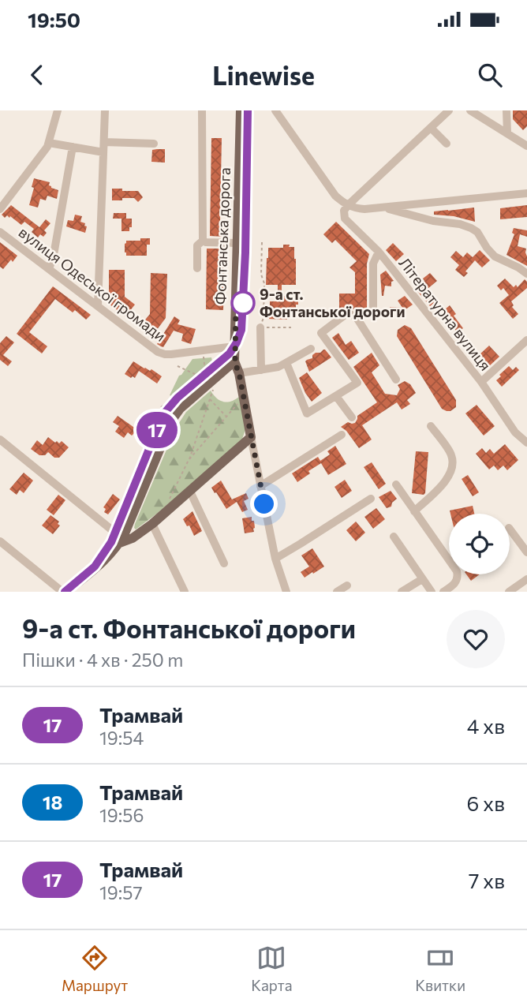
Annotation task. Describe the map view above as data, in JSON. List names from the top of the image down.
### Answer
{
  "streets": {
    "main road": ["Фонтанська дорога"],
    "street": ["вулиця Одеської громади", "Літературна вулиця"]
  },
  "crossings": [
    ["Фонтанська дорога", "вулиця Одеської громади"]
  ],
  "places": ["9-а ст. Фонтанської дороги"],
  "lines": ["tram line 17"],
  "page": {
    "status": "19:50",
    "header": "Linewise",
    "on_map": "17",
    "heading": ["9-а ст. Фонтанської дороги", "Пішки · 4 хв · 250 m"],
    "list": [
      {
        "mark": "17",
        "name": "Трамвай",
        "note": "19:54",
        "value": "4 хв"
      },
      {
        "mark": "18",
        "name": "Трамвай",
        "note": "19:56",
        "value": "6 хв"
      },
      {
        "mark": "17",
        "name": "Трамвай",
        "note": "19:57",
        "value": "7 хв"
      }
    ],
    "tabs": ["Маршрут", "Карта", "Квитки"]
  }
}
